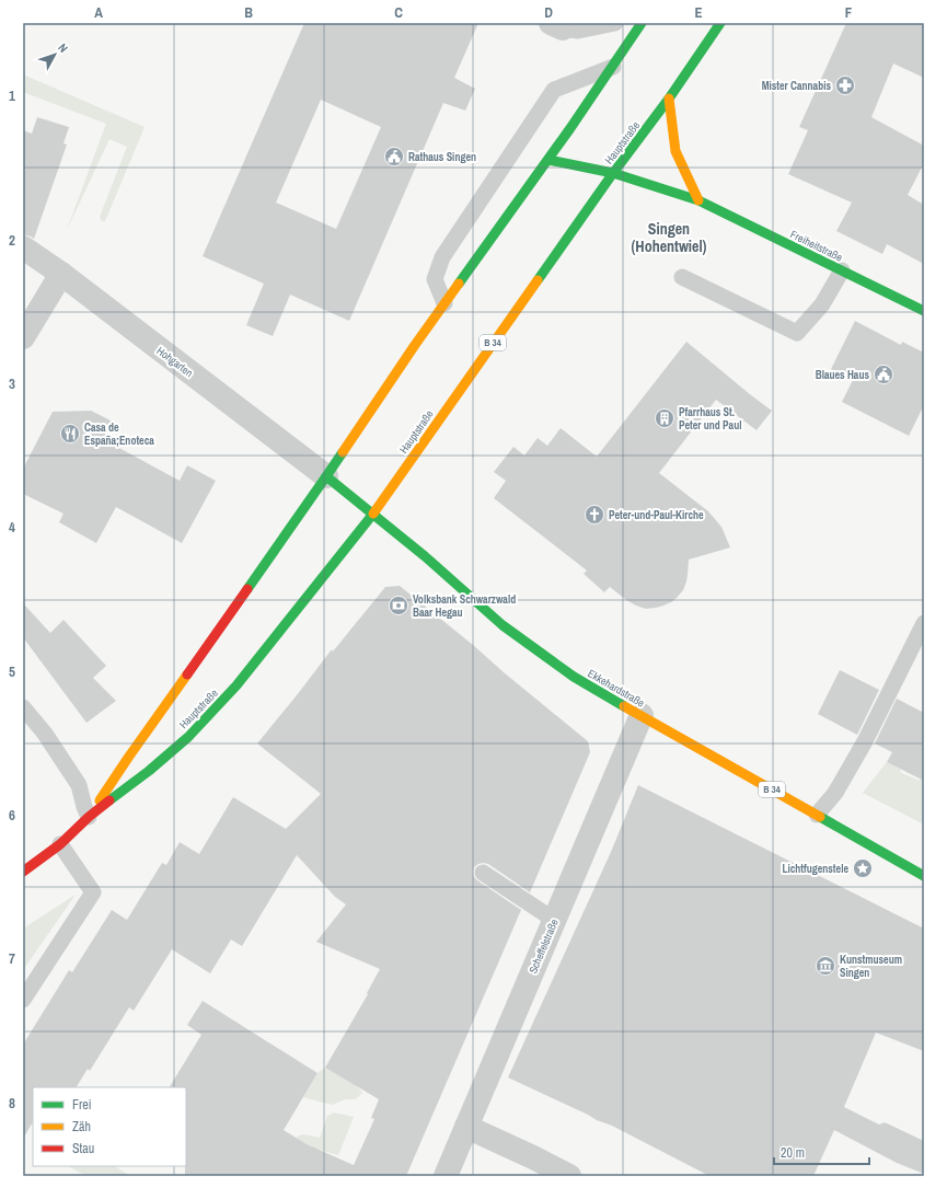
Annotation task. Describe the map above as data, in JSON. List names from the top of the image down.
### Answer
{
  "streets": {
    "main road": [
      "Hauptstraße",
      "Freiheitstraße",
      "B 34",
      "Ekkehardstraße"
    ],
    "street": ["Hohgarten", "Scheffelstraße"]
  },
  "crossings": [
    ["Hauptstraße", "Freiheitstraße"],
    ["Hauptstraße", "Hohgarten"],
    ["Hauptstraße", "Ekkehardstraße"],
    ["Hohgarten", "Ekkehardstraße"],
    ["Ekkehardstraße", "Scheffelstraße"]
  ],
  "districts": ["Singen (Hohentwiel)"],
  "places": {
    "pharmacy": ["Mister Cannabis"],
    "public building": ["Rathaus Singen", "Blaues Haus"],
    "building": ["Pfarrhaus St. Peter und Paul"],
    "restaurant": ["Casa de España;Enoteca"],
    "church": ["Peter-und-Paul-Kirche"],
    "bank": ["Volksbank Schwarzwald Baar Hegau"],
    "place": ["Lichtfugenstele"],
    "museum": ["Kunstmuseum Singen"]
  },
  "legend": ["Frei", "Zäh", "Stau"],
  "scale_bar": "20 m",
  "north": "top right",
  "grid": {
    "columns": [
      "A",
      "B",
      "C",
      "D",
      "E",
      "F"
    ],
    "rows": [
      "1",
      "2",
      "3",
      "4",
      "5",
      "6",
      "7",
      "8"
    ]
  }
}
